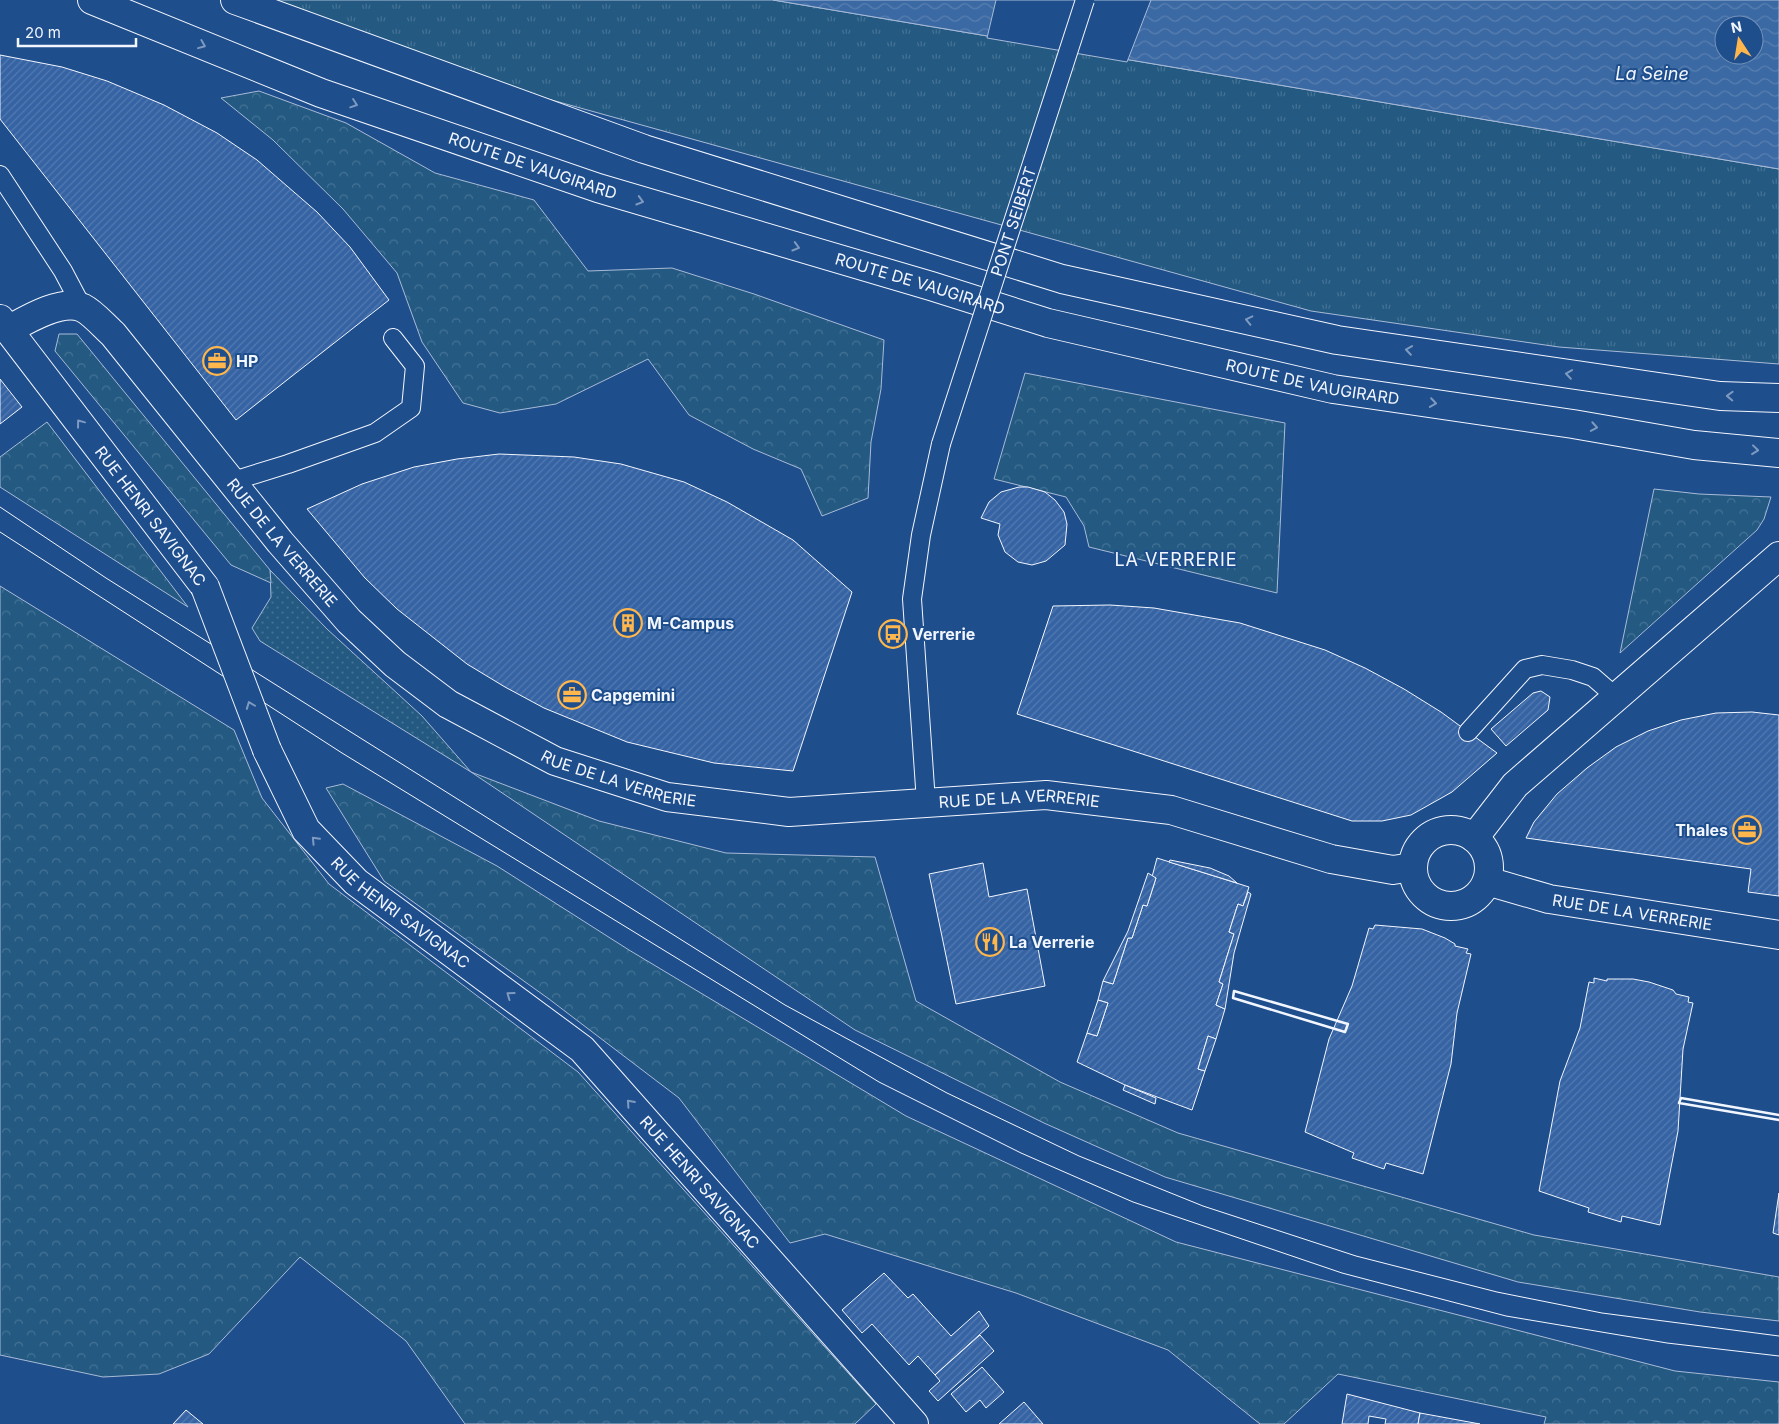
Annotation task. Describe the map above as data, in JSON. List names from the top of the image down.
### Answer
{
  "streets": {
    "street": ["ROUTE DE VAUGIRARD", "RUE HENRI SAVIGNAC", "RUE DE LA VERRERIE"],
    "lane": ["PONT SEIBERT"]
  },
  "crossings": [
    ["PONT SEIBERT", "RUE DE LA VERRERIE"]
  ],
  "one_way": ["RUE HENRI SAVIGNAC"],
  "districts": ["LA VERRERIE"],
  "water": ["La Seine"],
  "places": {
    "office": ["HP", "Capgemini", "Thales"],
    "building": ["M-Campus"],
    "bus stop": ["Verrerie"],
    "restaurant": ["La Verrerie"]
  },
  "scale_bar": "20 m",
  "north": "top"
}
